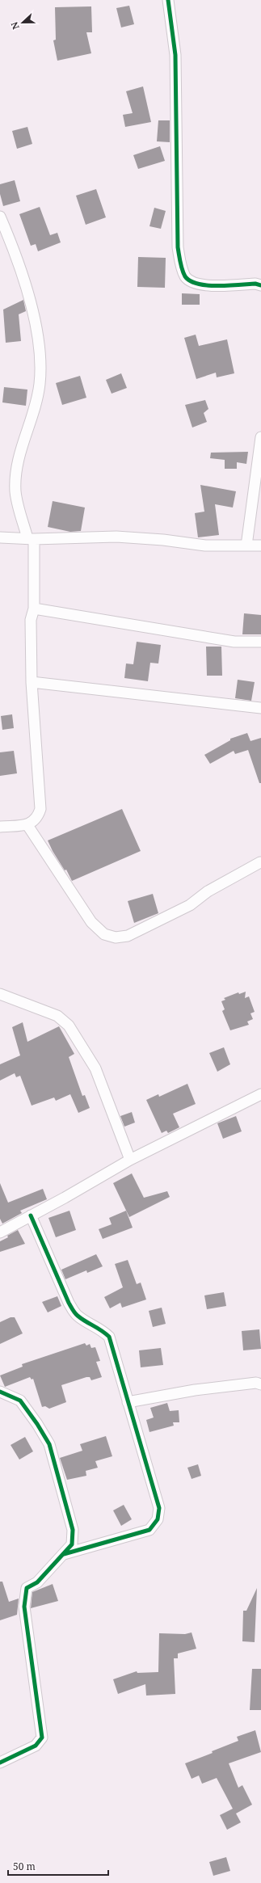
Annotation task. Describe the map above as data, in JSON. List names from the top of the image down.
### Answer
{
  "scale_bar": "50 m",
  "north": "left"
}
